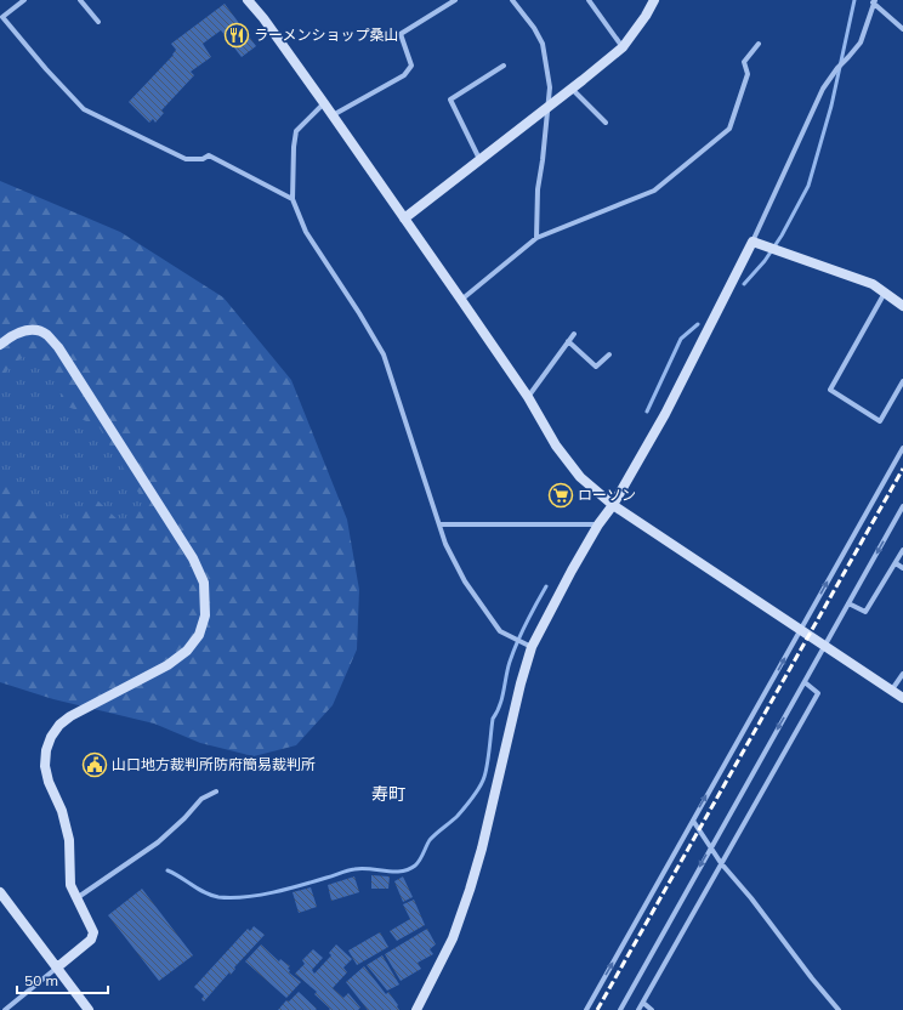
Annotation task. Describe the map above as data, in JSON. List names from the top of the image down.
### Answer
{
  "districts": ["寿町"],
  "places": {
    "restaurant": ["ラーメンショップ桑山"],
    "supermarket": ["ローソン"],
    "public building": ["山口地方裁判所防府簡易裁判所"]
  },
  "scale_bar": "50 m"
}
